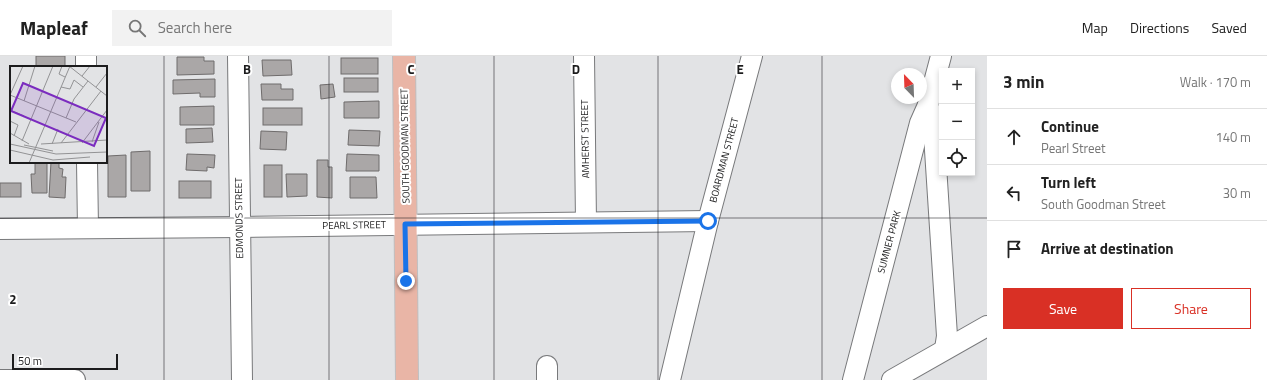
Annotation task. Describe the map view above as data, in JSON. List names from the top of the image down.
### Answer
{
  "streets": {
    "main road": ["SOUTH GOODMAN STREET"],
    "street": [
      "AMHERST STREET",
      "BOARDMAN STREET",
      "EDMONDS STREET",
      "PEARL STREET",
      "SUMNER PARK"
    ]
  },
  "crossings": [
    ["AMHERST STREET", "PEARL STREET"],
    ["SOUTH GOODMAN STREET", "PEARL STREET"],
    ["BOARDMAN STREET", "PEARL STREET"],
    ["EDMONDS STREET", "PEARL STREET"]
  ],
  "scale_bar": "50 m",
  "north": "top left",
  "page": {
    "header": "Mapleaf",
    "search": "Search here",
    "nav": ["Map", "Directions", "Saved"],
    "heading": ["3 min", "Walk · 170 m"],
    "map_buttons": ["+", "−"],
    "list": [
      ["Continue", "Pearl Street", "140 m"],
      ["Turn left", "South Goodman Street", "30 m"],
      "Arrive at destination"
    ],
    "buttons": ["Save", "Share"],
    "scale": "50 m"
  },
  "grid": {
    "columns": [
      "B",
      "C",
      "D",
      "E"
    ],
    "rows": ["2"]
  }
}
